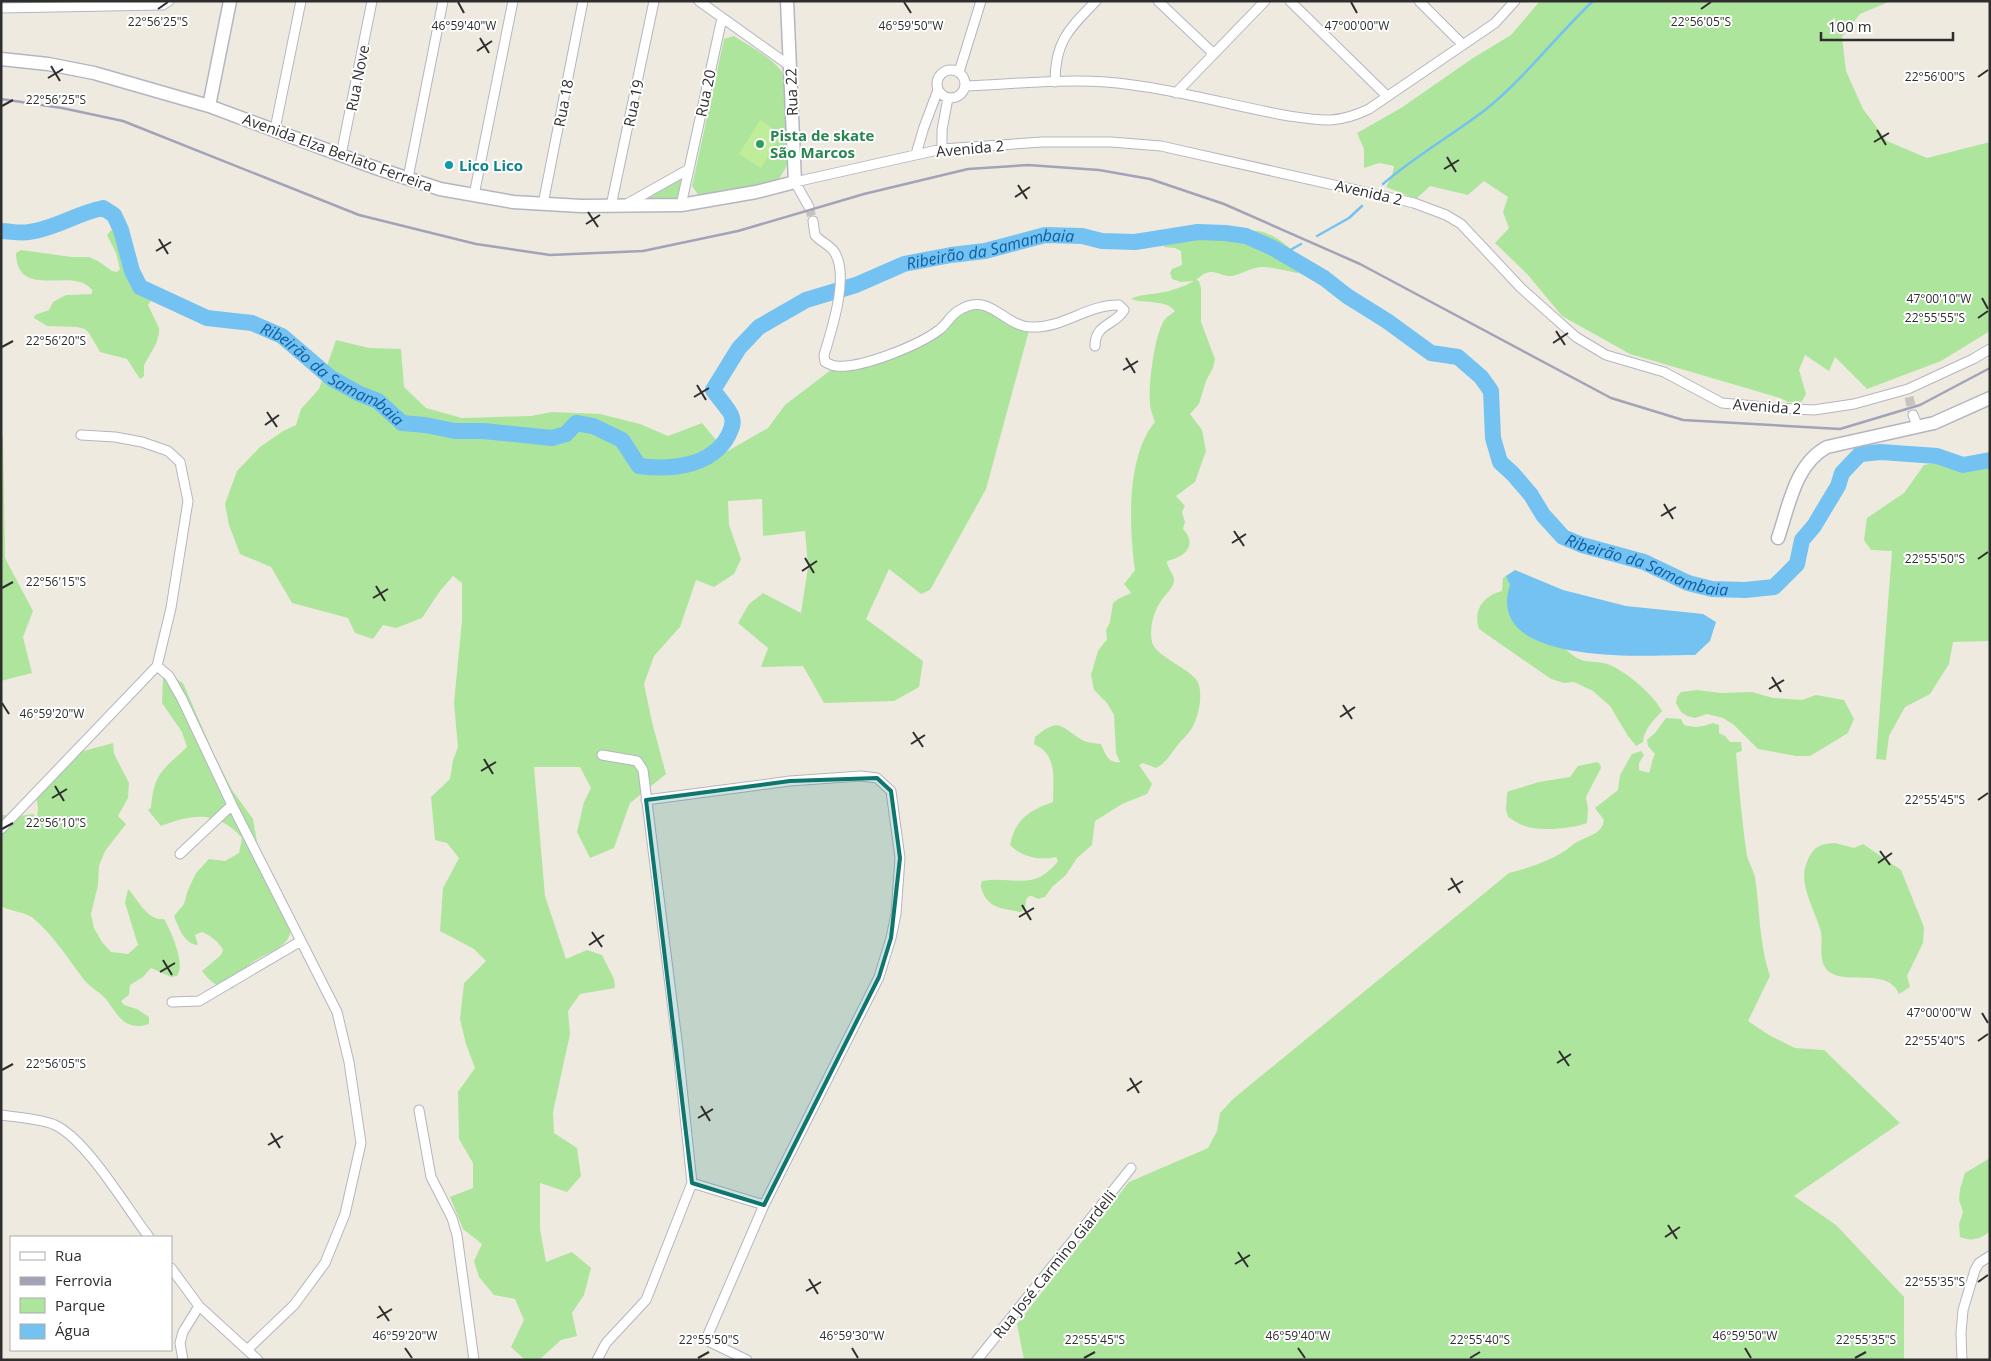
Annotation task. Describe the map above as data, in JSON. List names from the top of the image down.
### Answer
{
  "streets": {
    "street": [
      "Rua Nove",
      "Rua 22",
      "Rua 20",
      "Rua 18",
      "Rua 19",
      "Avenida 2",
      "Avenida Elza Berlato Ferreira",
      "Rua José Carmino Giardelli"
    ]
  },
  "crossings": [
    ["Rua Nove", "Avenida Elza Berlato Ferreira"],
    ["Rua 22", "Avenida 2"],
    ["Rua 20", "Avenida 2"],
    ["Rua 20", "Avenida Elza Berlato Ferreira"],
    ["Rua 18", "Avenida Elza Berlato Ferreira"],
    ["Rua 19", "Avenida Elza Berlato Ferreira"],
    ["Avenida 2", "Avenida Elza Berlato Ferreira"]
  ],
  "water": ["Ribeirão da Samambaia"],
  "places": ["Pista de skate São Marcos", "Lico Lico"],
  "legend": [
    "Rua",
    "Ferrovia",
    "Parque",
    "Água"
  ],
  "scale_bar": "100 m",
  "coordinates": [
    "22°56'25\"S",
    "22°56'05\"S",
    "46°59'40\"W",
    "46°59'50\"W",
    "47°00'00\"W",
    "22°56'00\"S",
    "47°00'10\"W",
    "22°55'55\"S",
    "22°56'20\"S",
    "22°55'50\"S",
    "22°56'15\"S",
    "46°59'20\"W",
    "22°55'45\"S",
    "22°56'10\"S",
    "22°55'40\"S",
    "22°55'35\"S",
    "46°59'30\"W"
  ]
}
